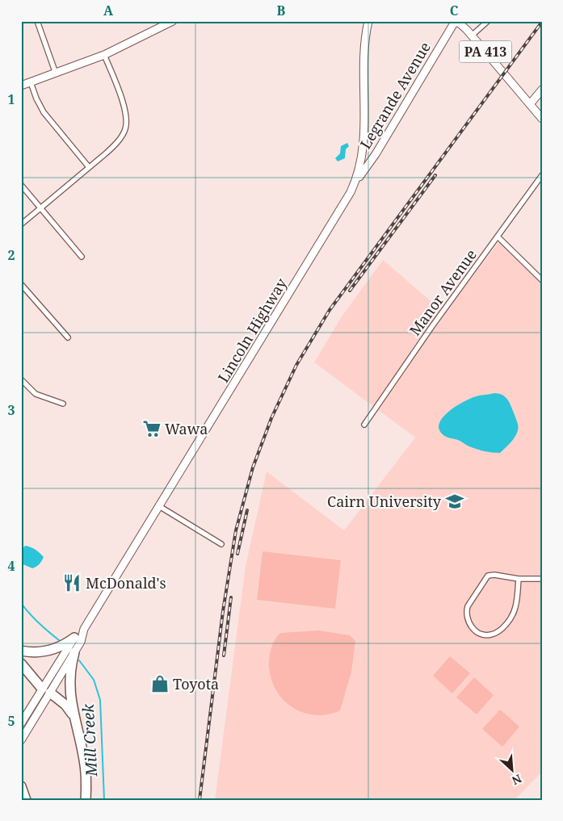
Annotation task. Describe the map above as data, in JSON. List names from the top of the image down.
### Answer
{
  "streets": {
    "main road": ["PA 413", "Legrande Avenue", "Lincoln Highway"],
    "street": ["Manor Avenue"]
  },
  "crossings": [
    ["PA 413", "Legrande Avenue"],
    ["Legrande Avenue", "Lincoln Highway"]
  ],
  "water": ["Mill Creek"],
  "places": {
    "supermarket": ["Wawa"],
    "school or university": ["Cairn University"],
    "restaurant": ["McDonald's"],
    "shop": ["Toyota"]
  },
  "north": "bottom right",
  "grid": {
    "columns": ["A", "B", "C"],
    "rows": [
      "1",
      "2",
      "3",
      "4",
      "5"
    ]
  }
}
